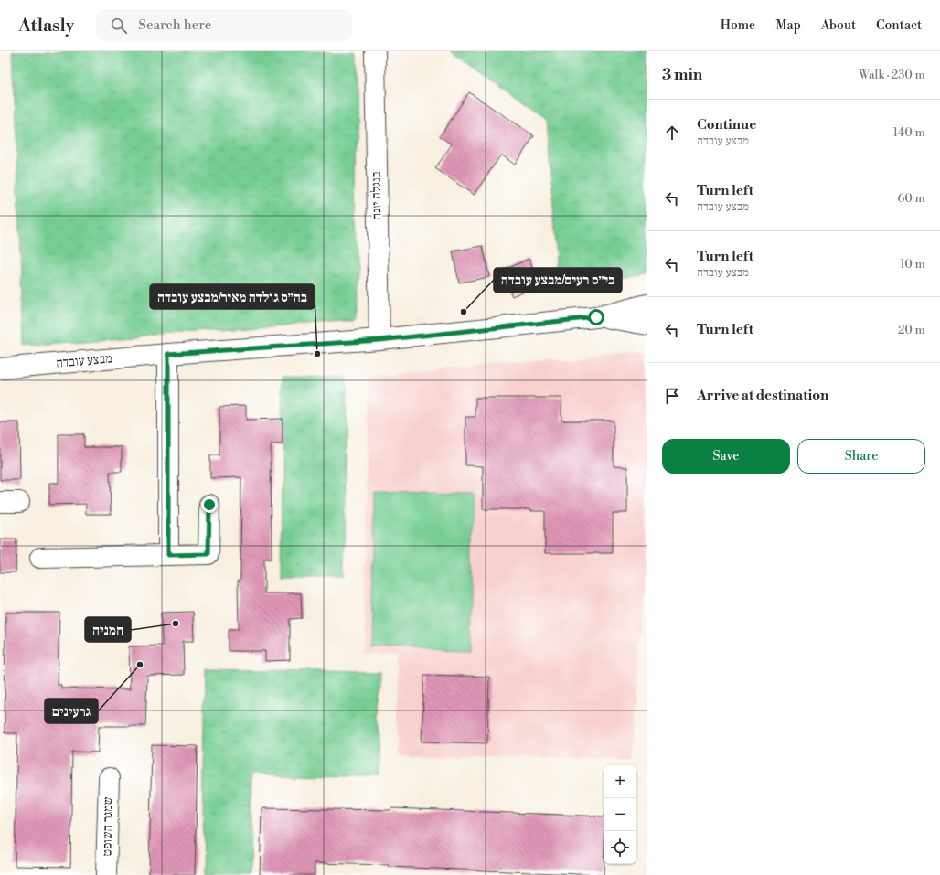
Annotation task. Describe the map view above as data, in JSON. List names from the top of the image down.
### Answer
{
  "streets": {
    "street": ["בנגלה יונה", "מבצע עובדה", "שמגר השופט"]
  },
  "crossings": [
    ["בנגלה יונה", "מבצע עובדה"]
  ],
  "places": [
    "בי״ס רעים/מבצע עובדה",
    "בה״ס גולדה מאיר/מבצע עובדה",
    "חמניה",
    "גרעינים"
  ],
  "page": {
    "header": "Atlasly",
    "search": "Search here",
    "nav": [
      "Home",
      "Map",
      "About",
      "Contact"
    ],
    "heading": ["3 min", "Walk · 230 m"],
    "list": [
      ["Continue", "מבצע עובדה", "140 m"],
      ["Turn left", "מבצע עובדה", "60 m"],
      ["Turn left", "מבצע עובדה", "10 m"],
      ["Turn left", "20 m"],
      "Arrive at destination"
    ],
    "buttons": ["Save", "Share"],
    "map_buttons": ["+", "−"]
  }
}
